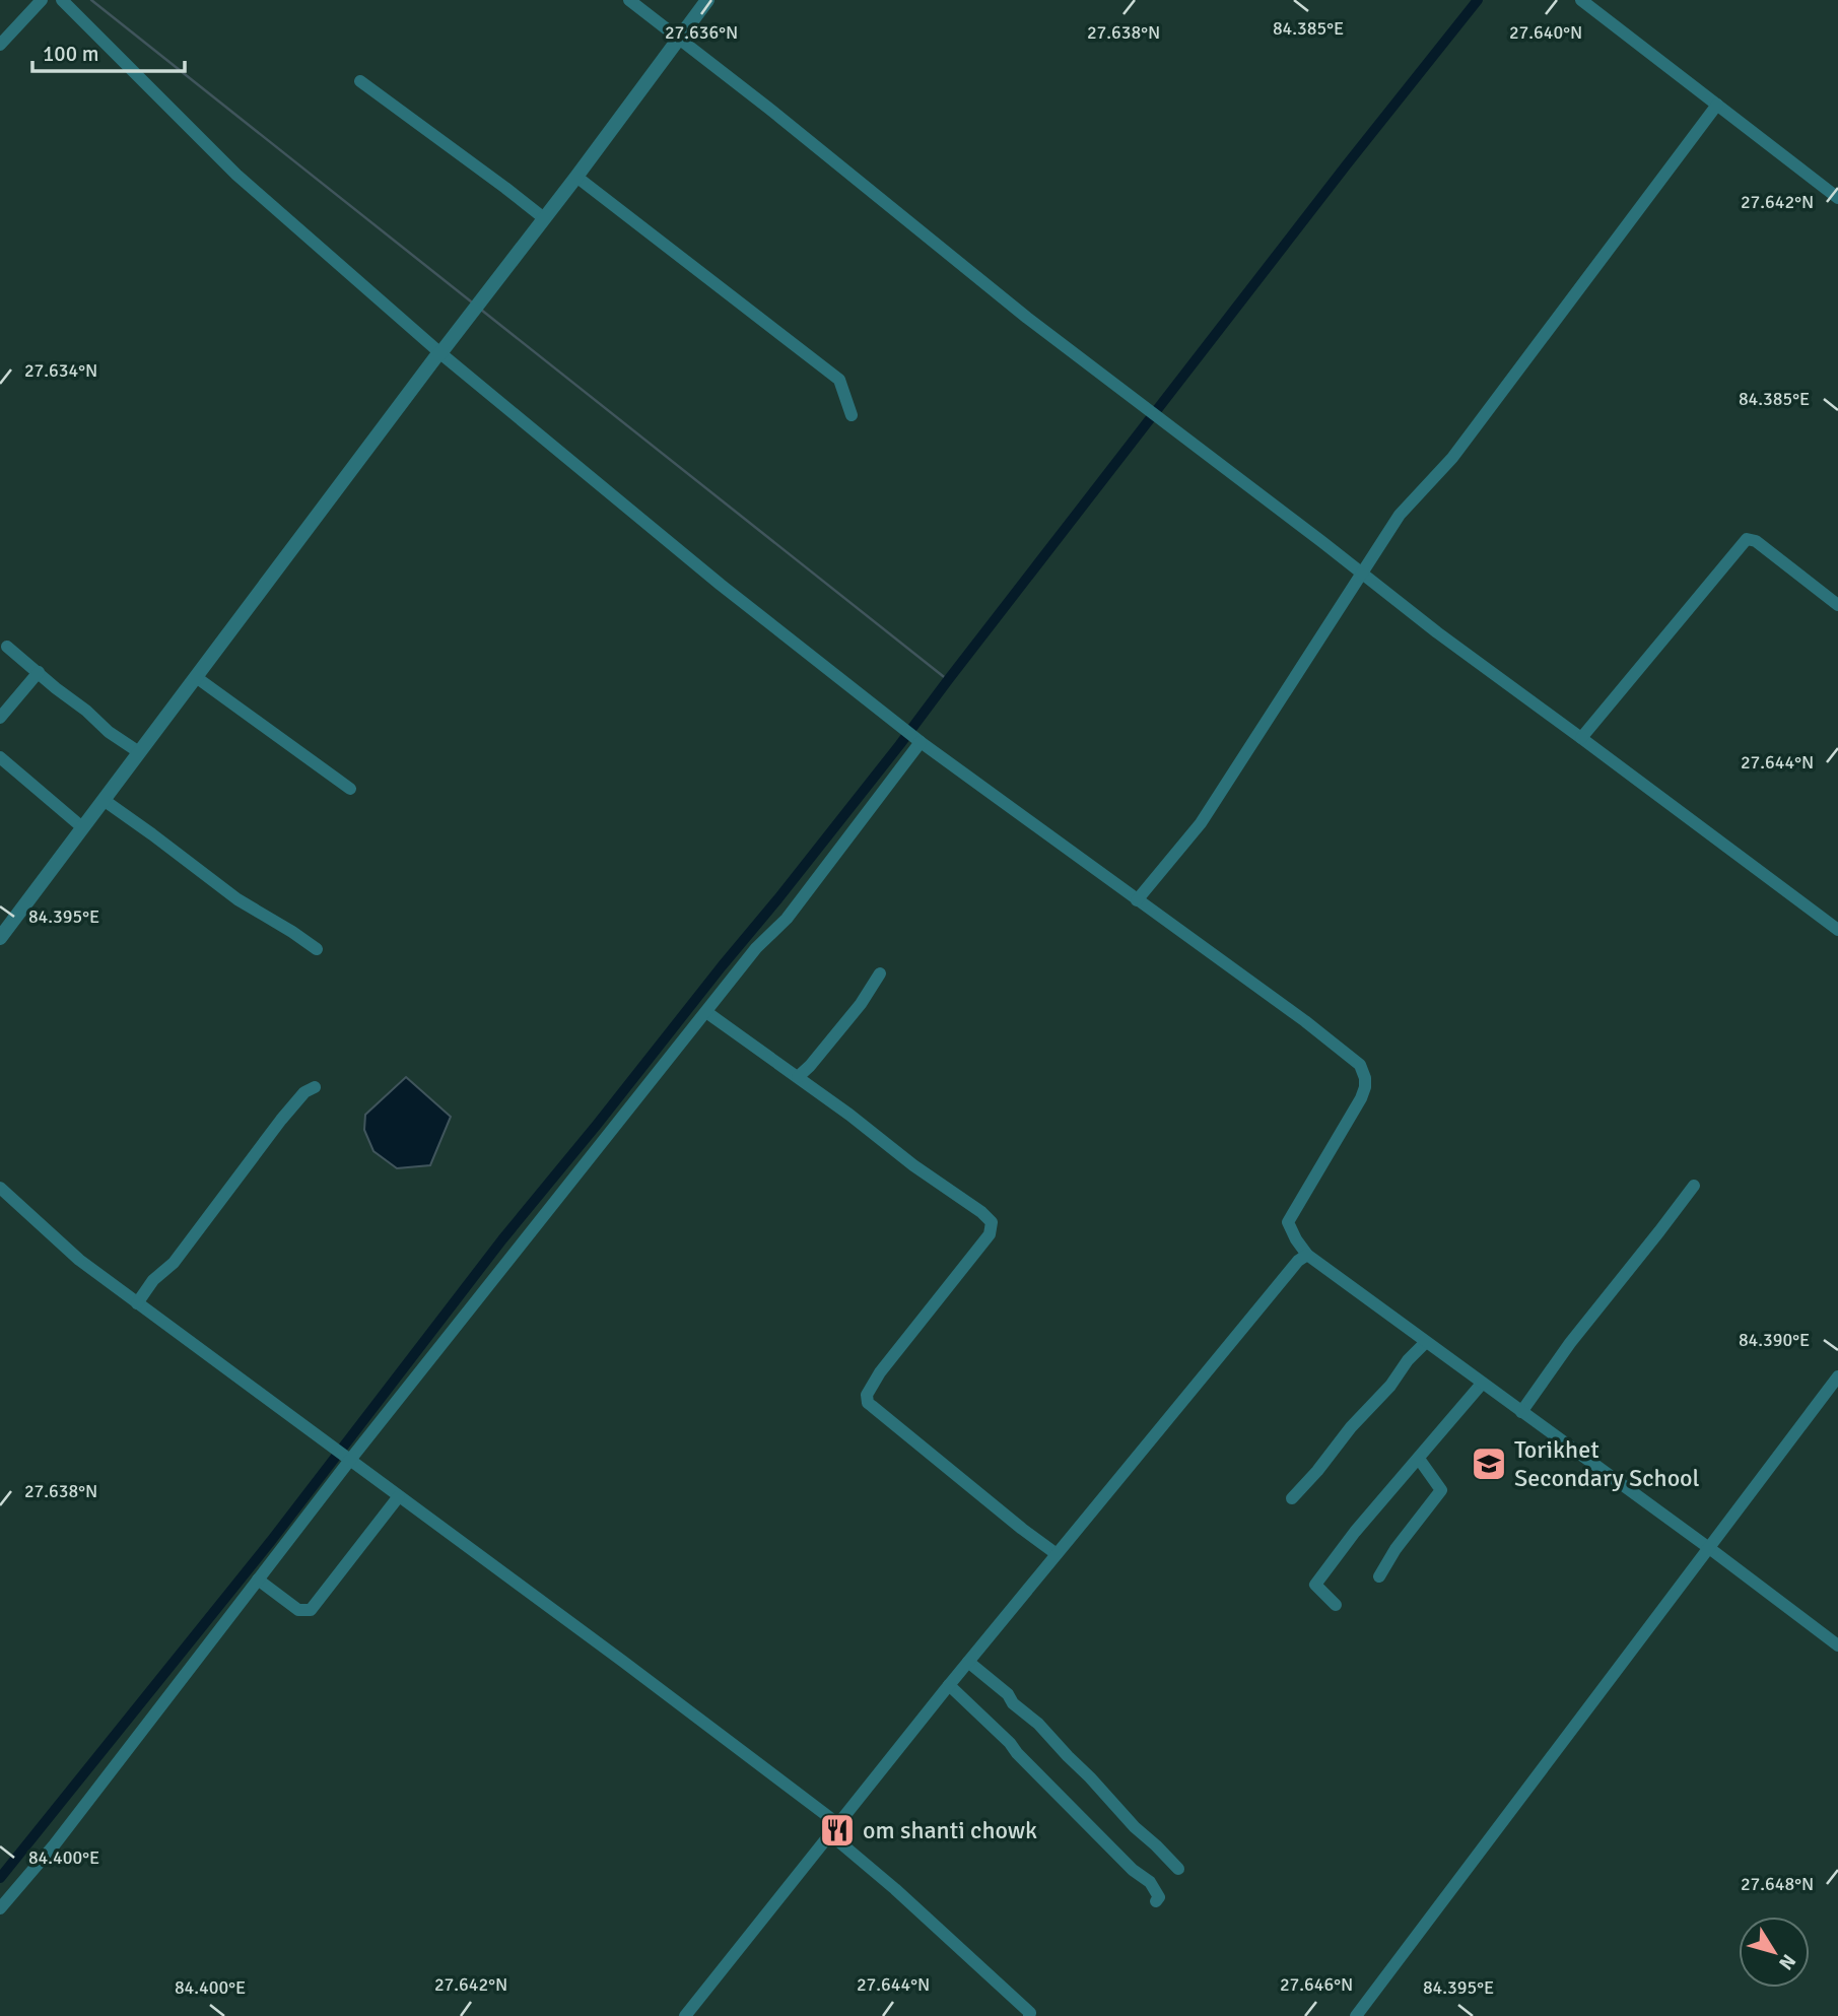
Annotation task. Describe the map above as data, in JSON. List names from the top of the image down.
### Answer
{
  "places": {
    "school or university": ["Torikhet Secondary School"],
    "restaurant": ["om shanti chowk"]
  },
  "scale_bar": "100 m",
  "north": "bottom right",
  "coordinates": [
    "84.385°E",
    "27.636°N",
    "27.638°N",
    "27.640°N",
    "27.642°N",
    "27.634°N",
    "27.644°N",
    "84.395°E",
    "84.390°E",
    "84.400°E",
    "27.648°N",
    "27.646°N"
  ]
}
